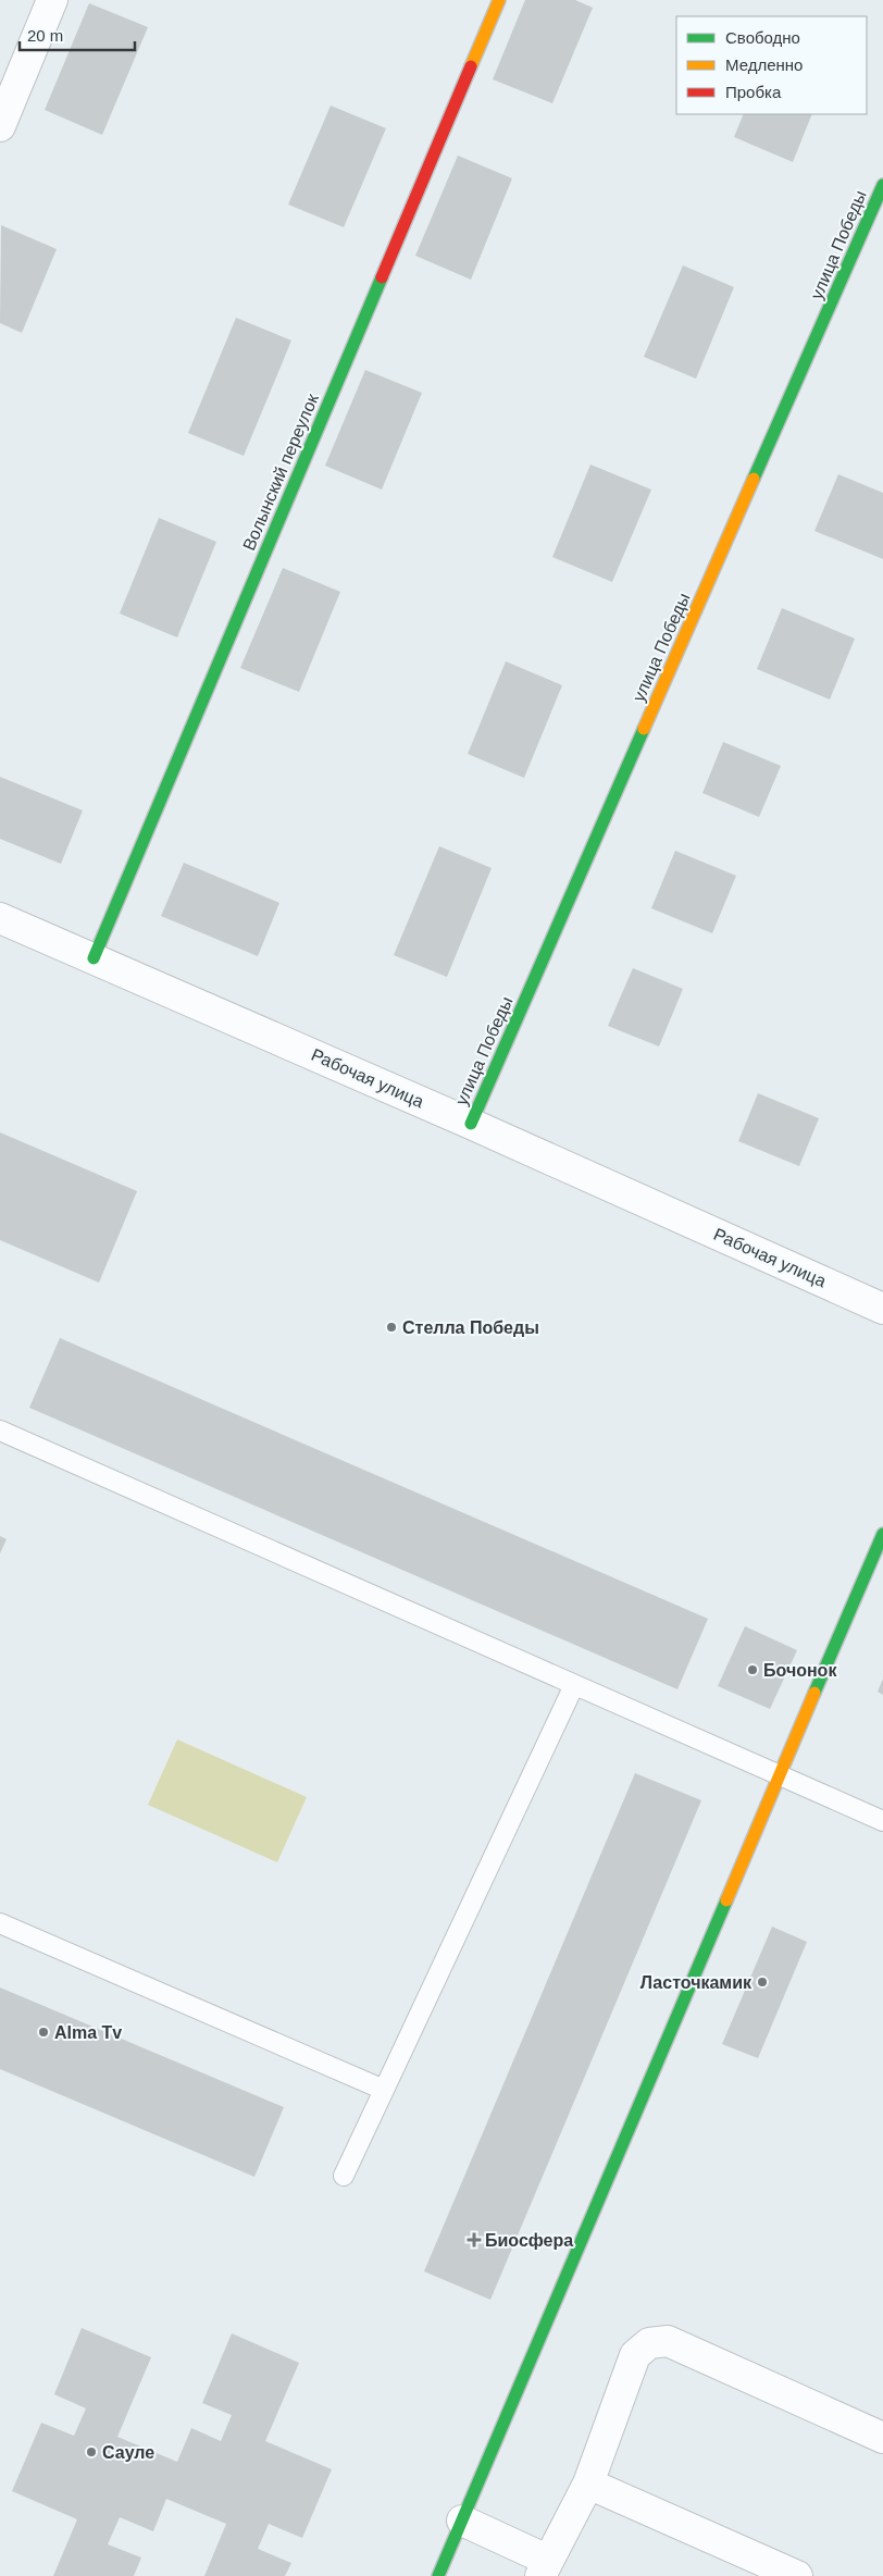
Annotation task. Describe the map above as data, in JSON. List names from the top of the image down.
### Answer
{
  "streets": {
    "street": ["улица Победы", "Волынский переулок", "Рабочая улица"]
  },
  "crossings": [
    ["улица Победы", "Рабочая улица"],
    ["Волынский переулок", "Рабочая улица"]
  ],
  "places": {
    "other": [
      "Стелла Победы",
      "Бочонок",
      "Ласточкамик",
      "Alma Tv",
      "Сауле"
    ],
    "health": ["Биосфера"]
  },
  "legend": ["Свободно", "Медленно", "Пробка"],
  "scale_bar": "20 m"
}
